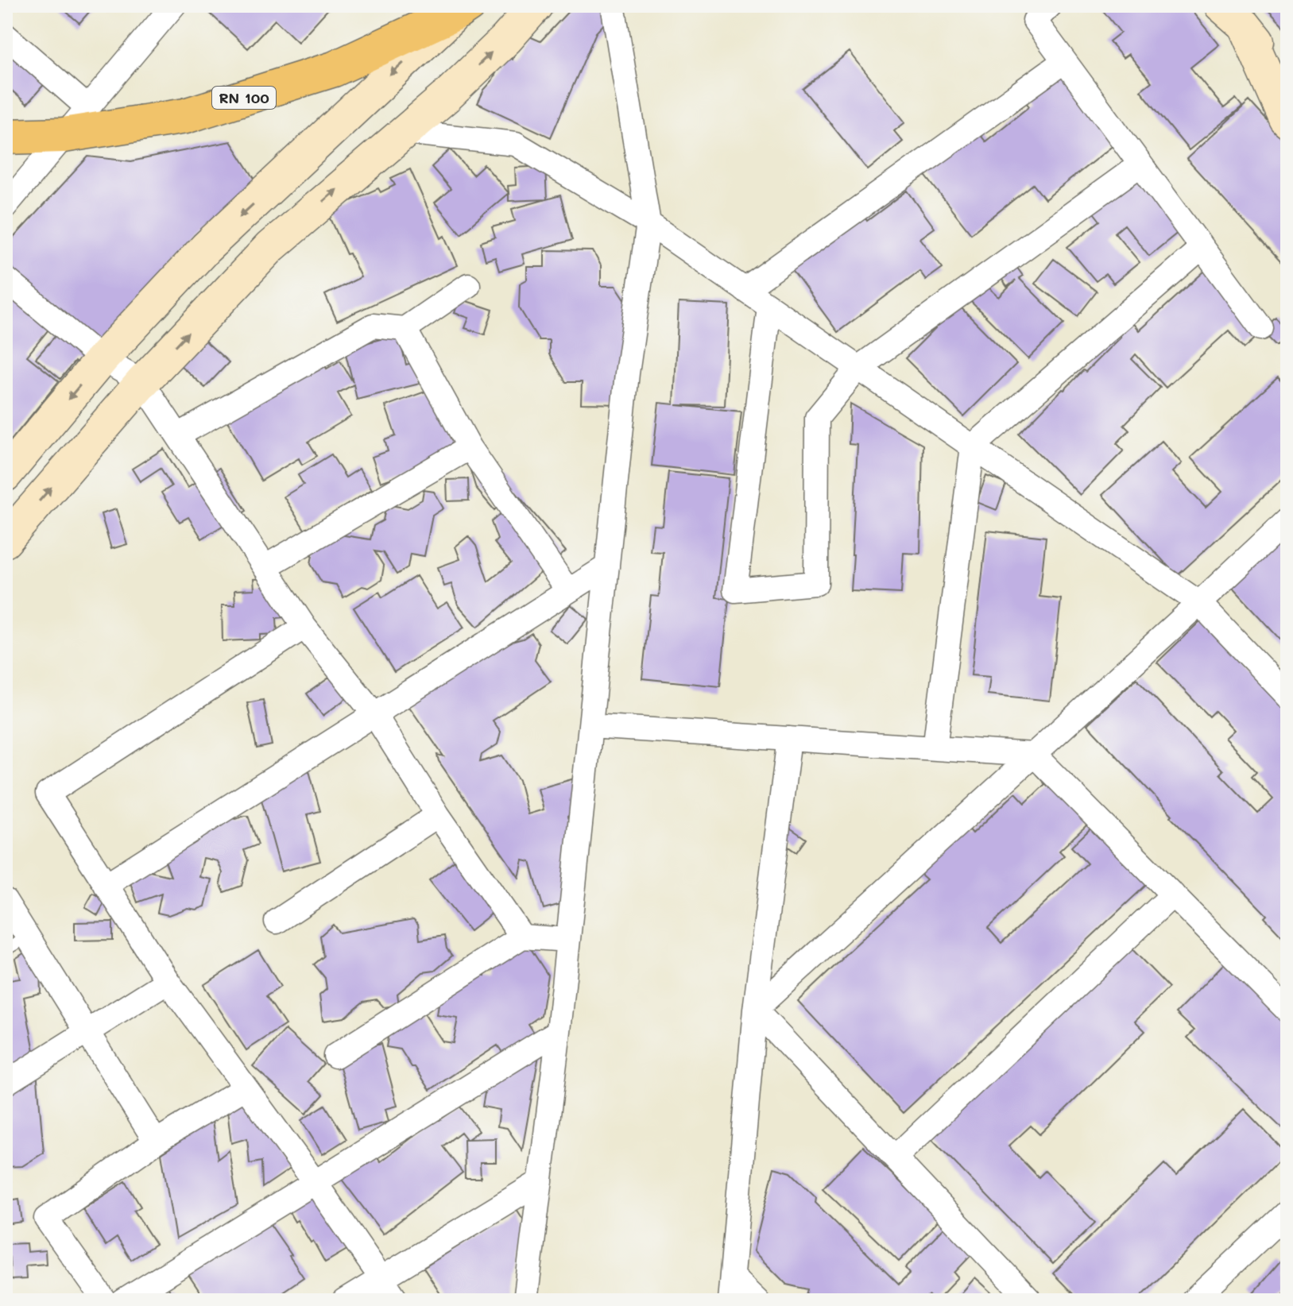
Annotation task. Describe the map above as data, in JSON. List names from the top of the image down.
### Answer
{
  "streets": {
    "main road": ["RN 100"]
  }
}
